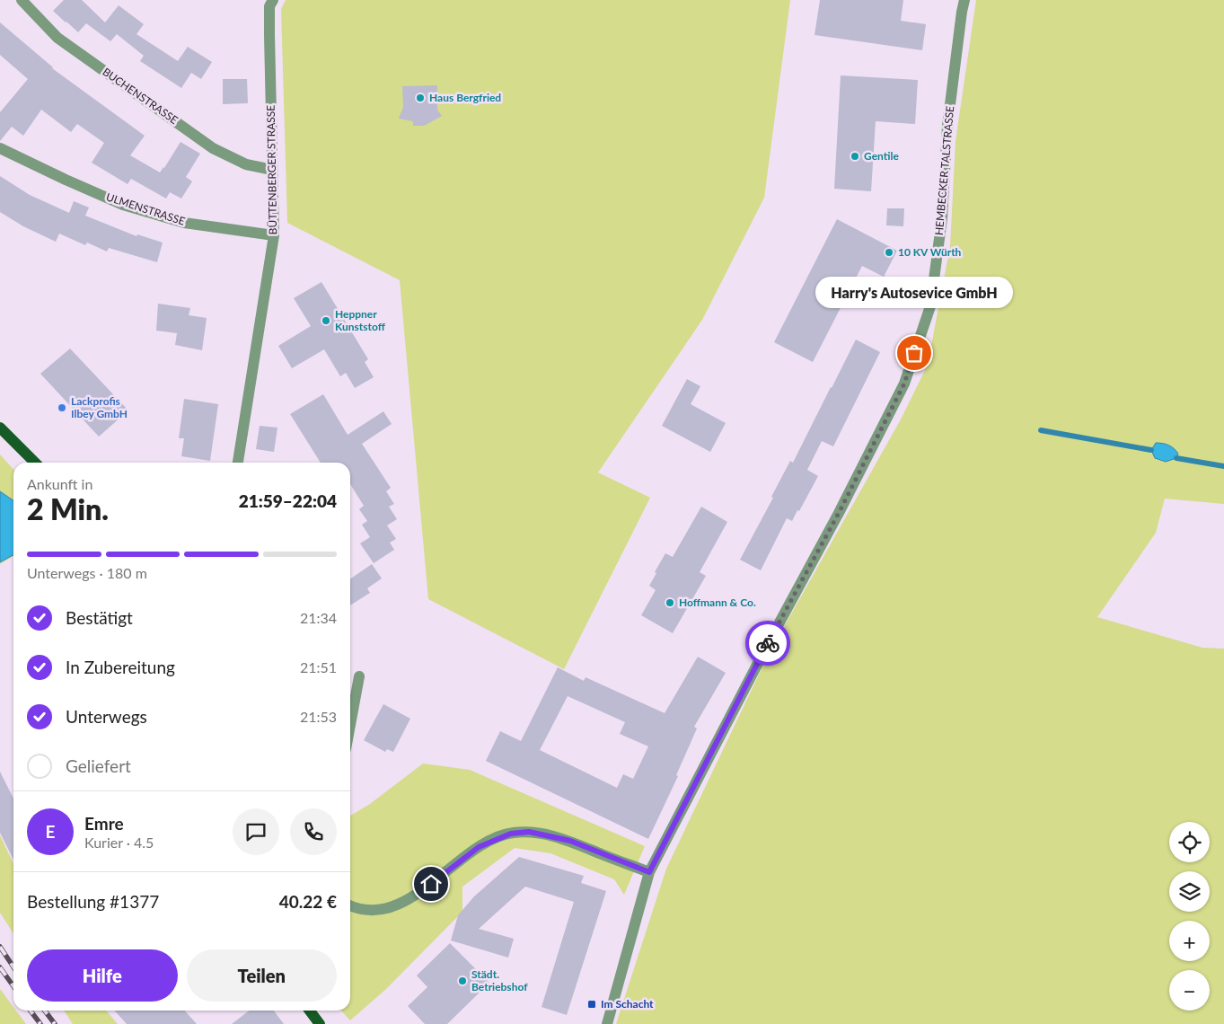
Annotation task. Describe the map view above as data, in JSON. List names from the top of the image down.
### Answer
{
  "streets": {
    "street": [
      "BUCHENSTRASSE",
      "BÜTTENBERGER STRASSE",
      "HEMBECKER TALSTRASSE",
      "ULMENSTRASSE"
    ]
  },
  "crossings": [
    ["BUCHENSTRASSE", "BÜTTENBERGER STRASSE"],
    ["BÜTTENBERGER STRASSE", "ULMENSTRASSE"]
  ],
  "places": {
    "other": [
      "Haus Bergfried",
      "Gentile",
      "10 KV Würth",
      "Heppner Kunststoff",
      "Harry's Autosevice GmbH",
      "Lackprofis Ilbey GmbH",
      "Hoffmann & Co.",
      "Städt. Betriebshof"
    ],
    "transit": ["Im Schacht"]
  },
  "page": {
    "bubble": "Harry's Autosevice GmbH",
    "heading": ["2 Min.", "Ankunft in", "21:59–22:04"],
    "panel": [
      "Emre",
      "Kurier · 4.5",
      "Bestellung #1377",
      "40.22 €"
    ],
    "bar": "Unterwegs · 180 m",
    "list": [
      ["Bestätigt", "21:34"],
      ["In Zubereitung", "21:51"],
      ["Unterwegs", "21:53"],
      "Geliefert"
    ],
    "round": "E",
    "map_buttons": ["+", "−"],
    "buttons": ["Hilfe", "Teilen"]
  }
}
